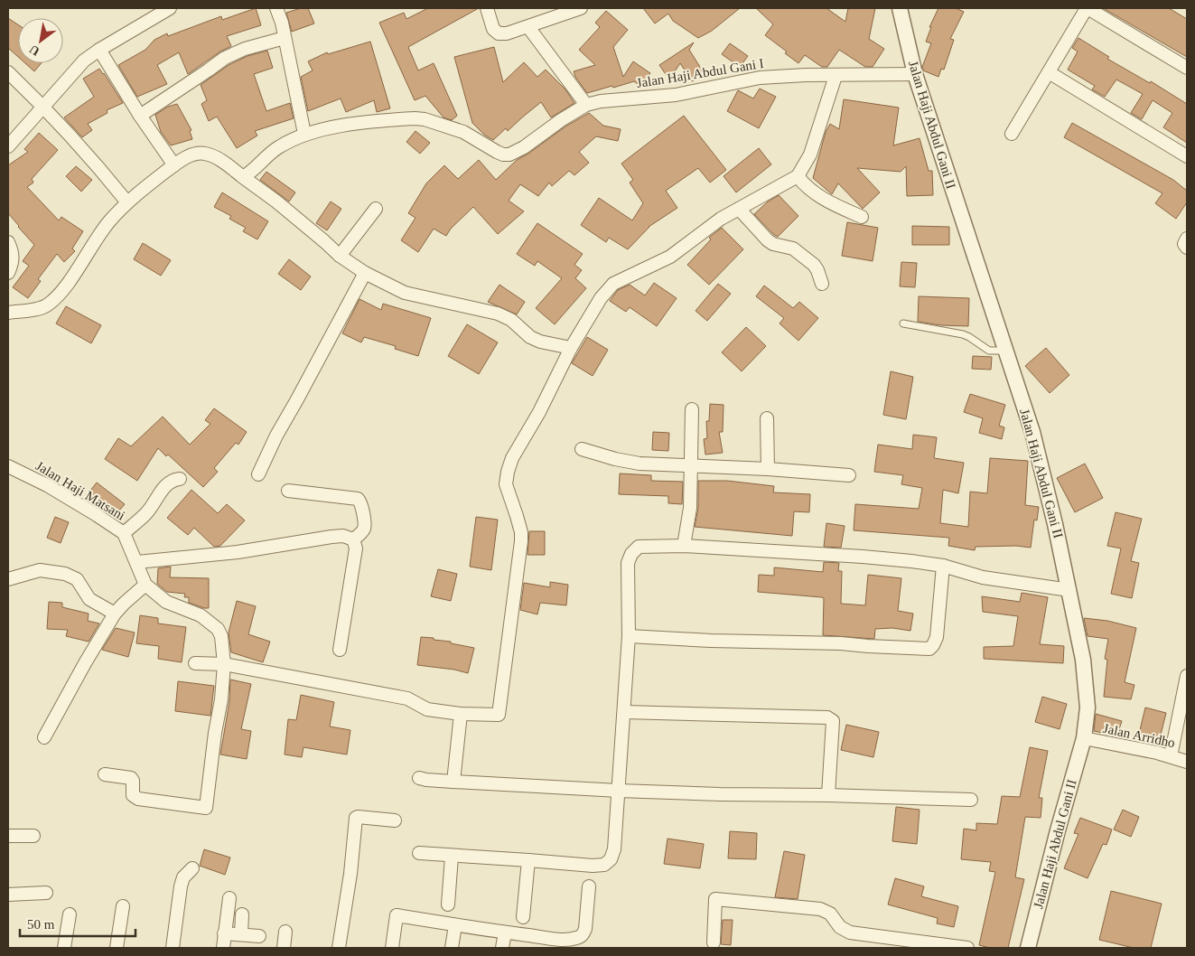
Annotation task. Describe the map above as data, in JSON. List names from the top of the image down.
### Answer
{
  "streets": {
    "street": [
      "Jalan Haji Abdul Gani I",
      "Jalan Haji Abdul Gani II",
      "Jalan Haji Matsani",
      "Jalan Arridho"
    ]
  },
  "crossings": [
    ["Jalan Haji Abdul Gani I", "Jalan Haji Abdul Gani II"],
    ["Jalan Haji Abdul Gani II", "Jalan Arridho"]
  ],
  "scale_bar": "50 m",
  "north": "bottom left"
}
